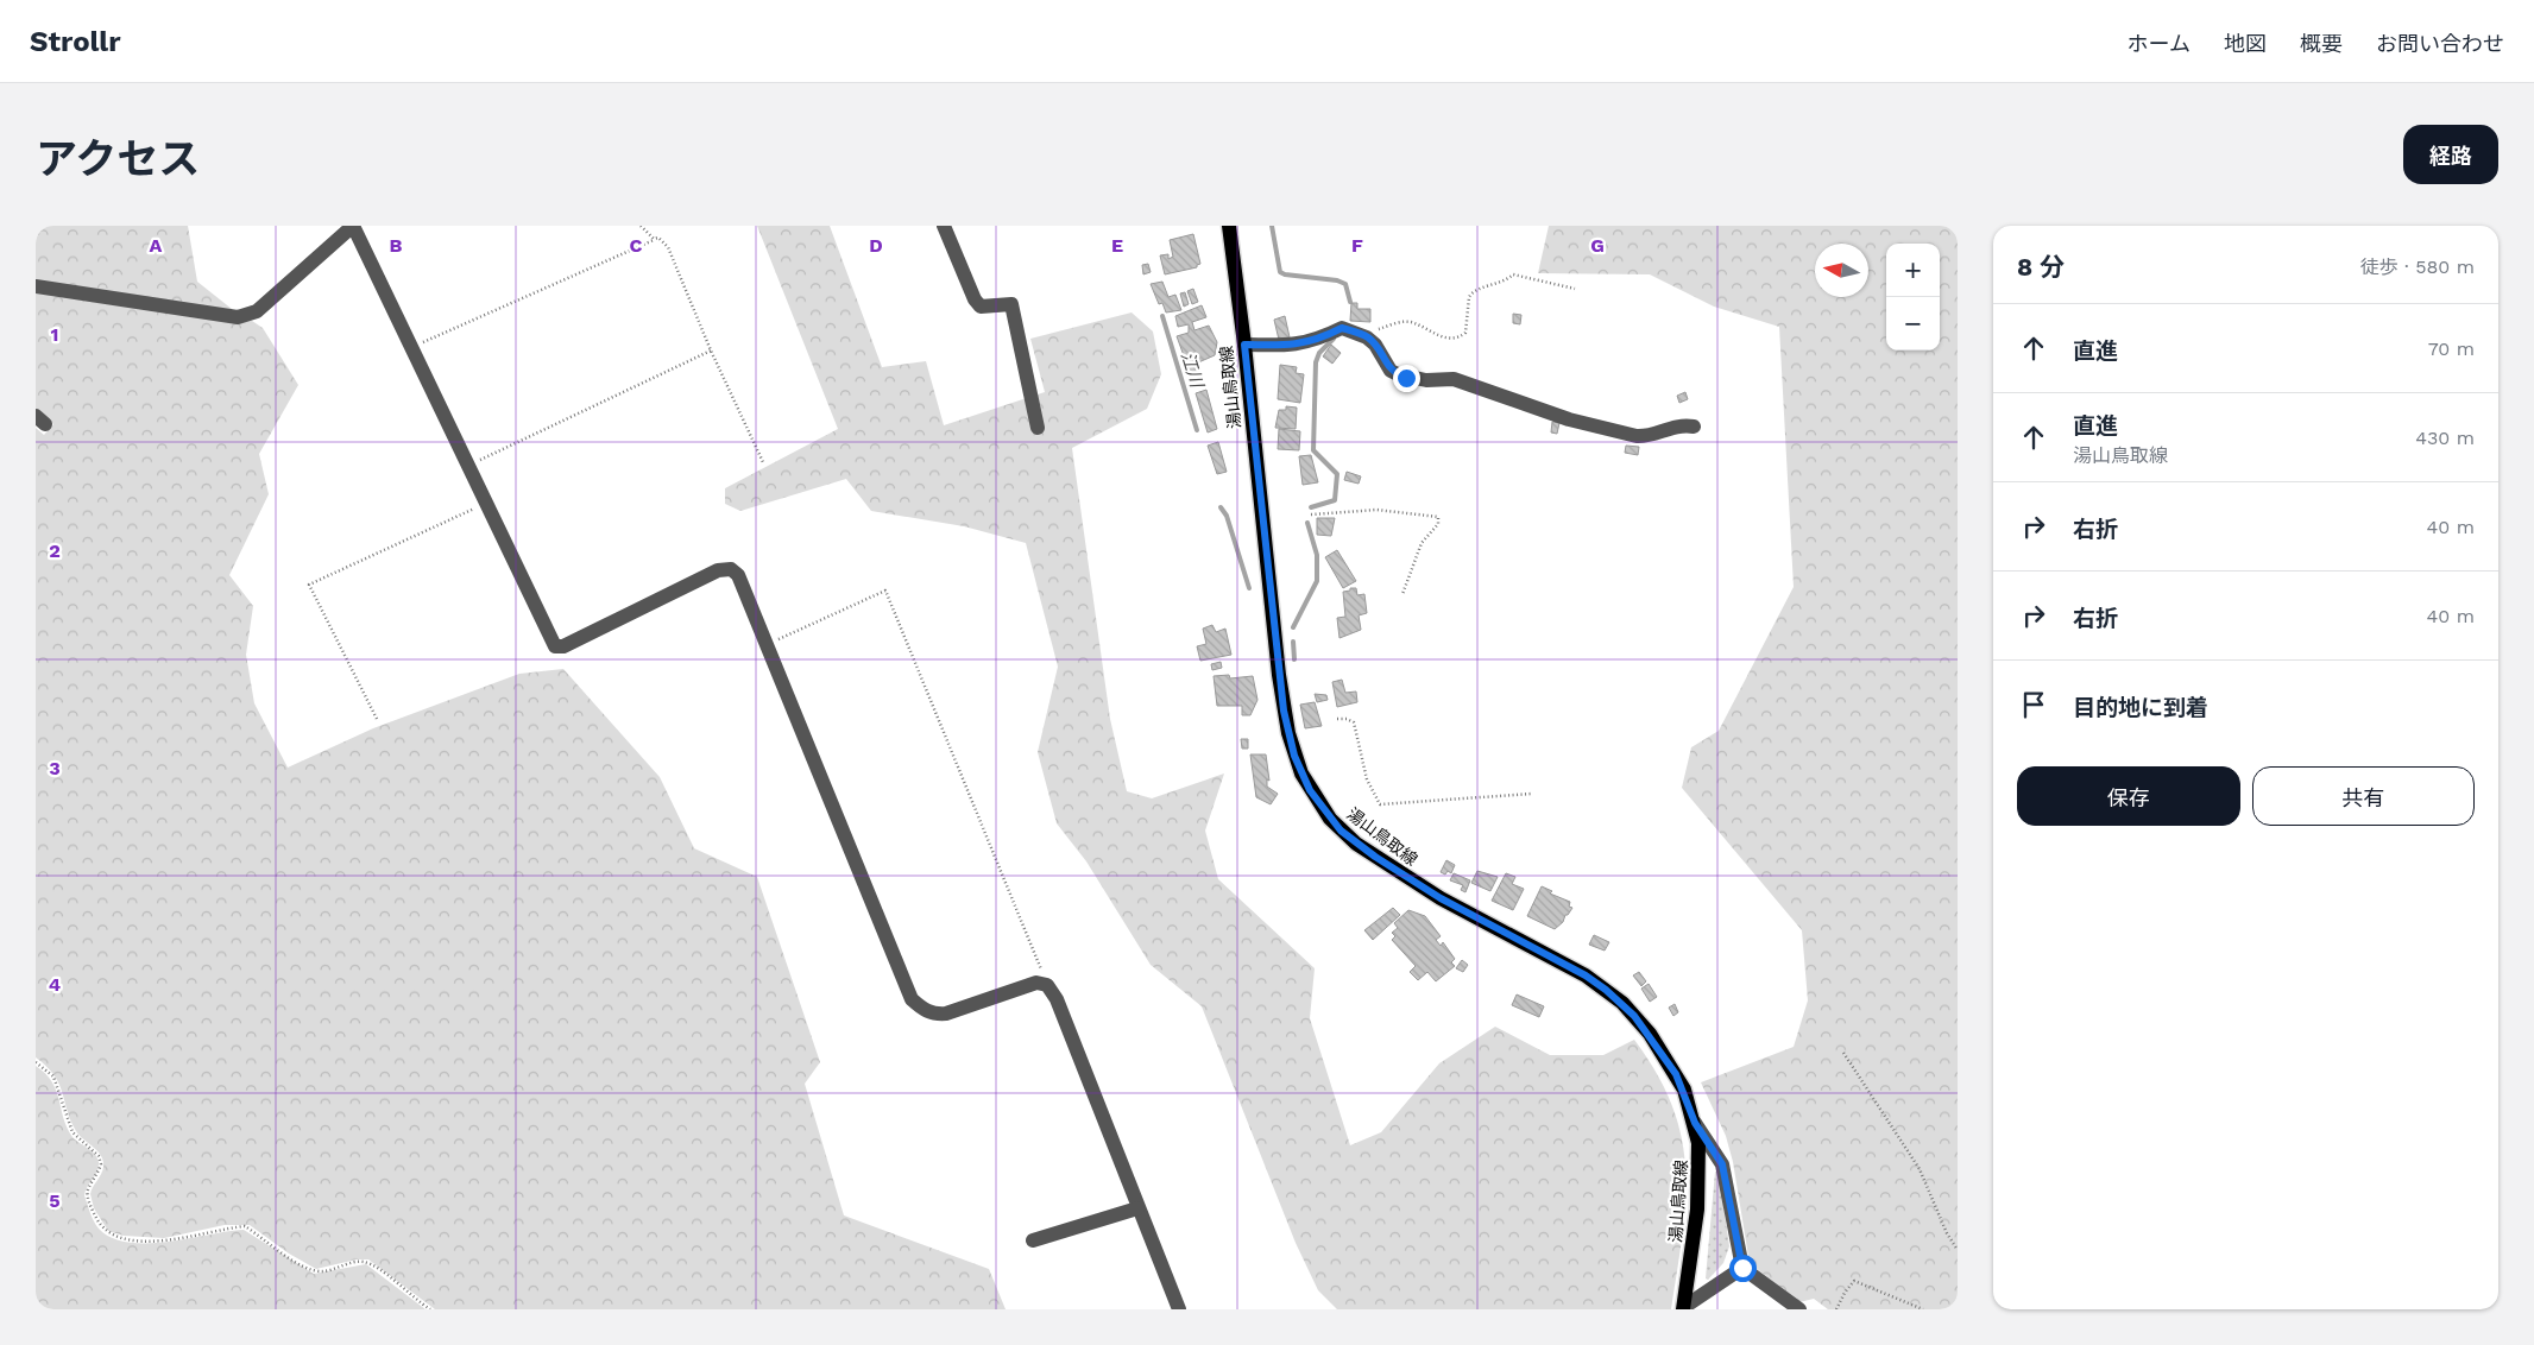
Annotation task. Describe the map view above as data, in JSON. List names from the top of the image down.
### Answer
{
  "streets": {
    "main road": ["湯山鳥取線"]
  },
  "water": ["江川"],
  "north": "left",
  "page": {
    "header": "Strollr",
    "nav": [
      "ホーム",
      "地図",
      "概要",
      "お問い合わせ"
    ],
    "title": "アクセス",
    "buttons": [
      "経路",
      ["保存", "共有"]
    ],
    "heading": ["8 分", "徒歩 · 580 m"],
    "map_buttons": ["+", "−"],
    "list": [
      ["直進", "70 m"],
      ["直進", "湯山鳥取線", "430 m"],
      ["右折", "40 m"],
      ["右折", "40 m"],
      "目的地に到着"
    ]
  },
  "grid": {
    "columns": [
      "A",
      "B",
      "C",
      "D",
      "E",
      "F",
      "G"
    ],
    "rows": [
      "1",
      "2",
      "3",
      "4",
      "5"
    ]
  }
}
